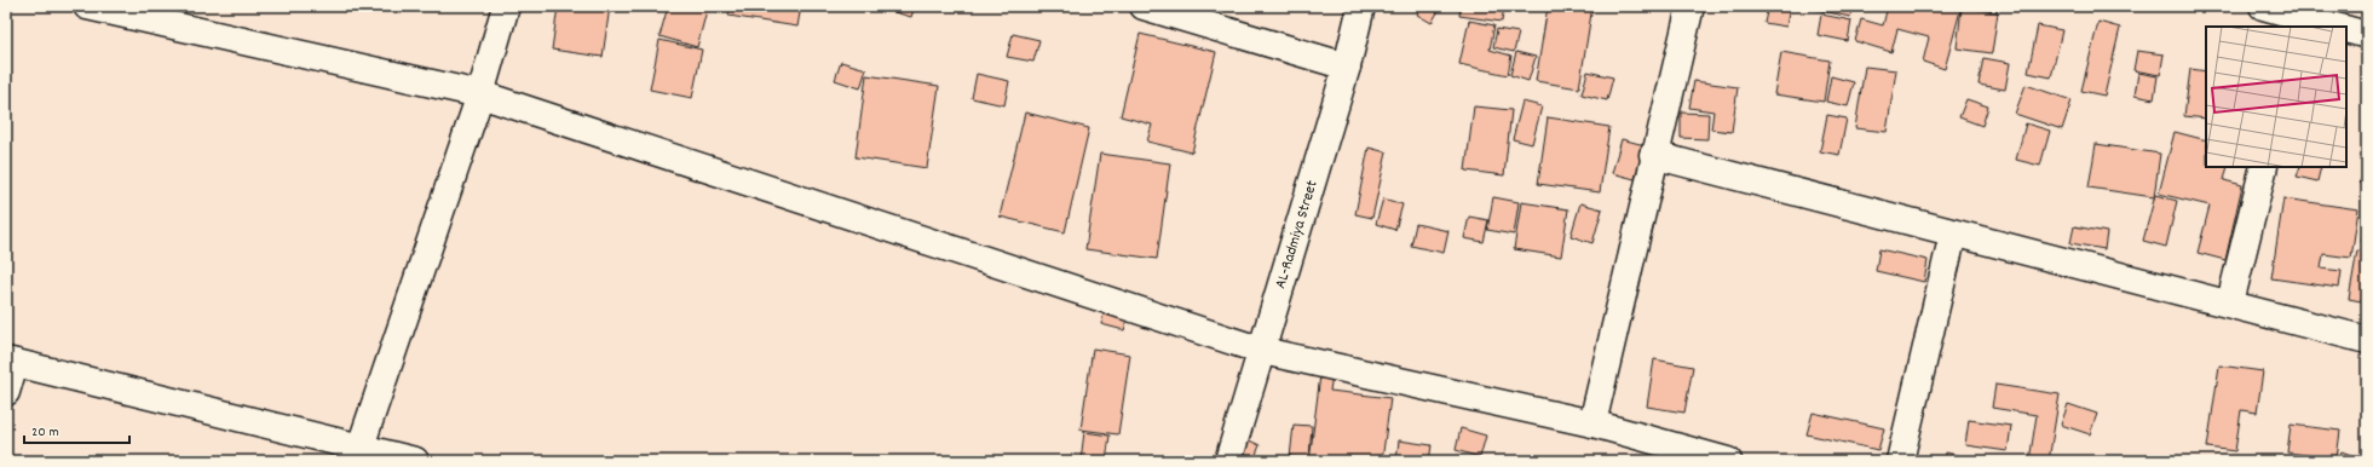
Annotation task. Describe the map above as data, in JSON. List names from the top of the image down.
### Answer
{
  "streets": {
    "street": ["AL-Radmiya Street"]
  },
  "scale_bar": "20 m"
}
